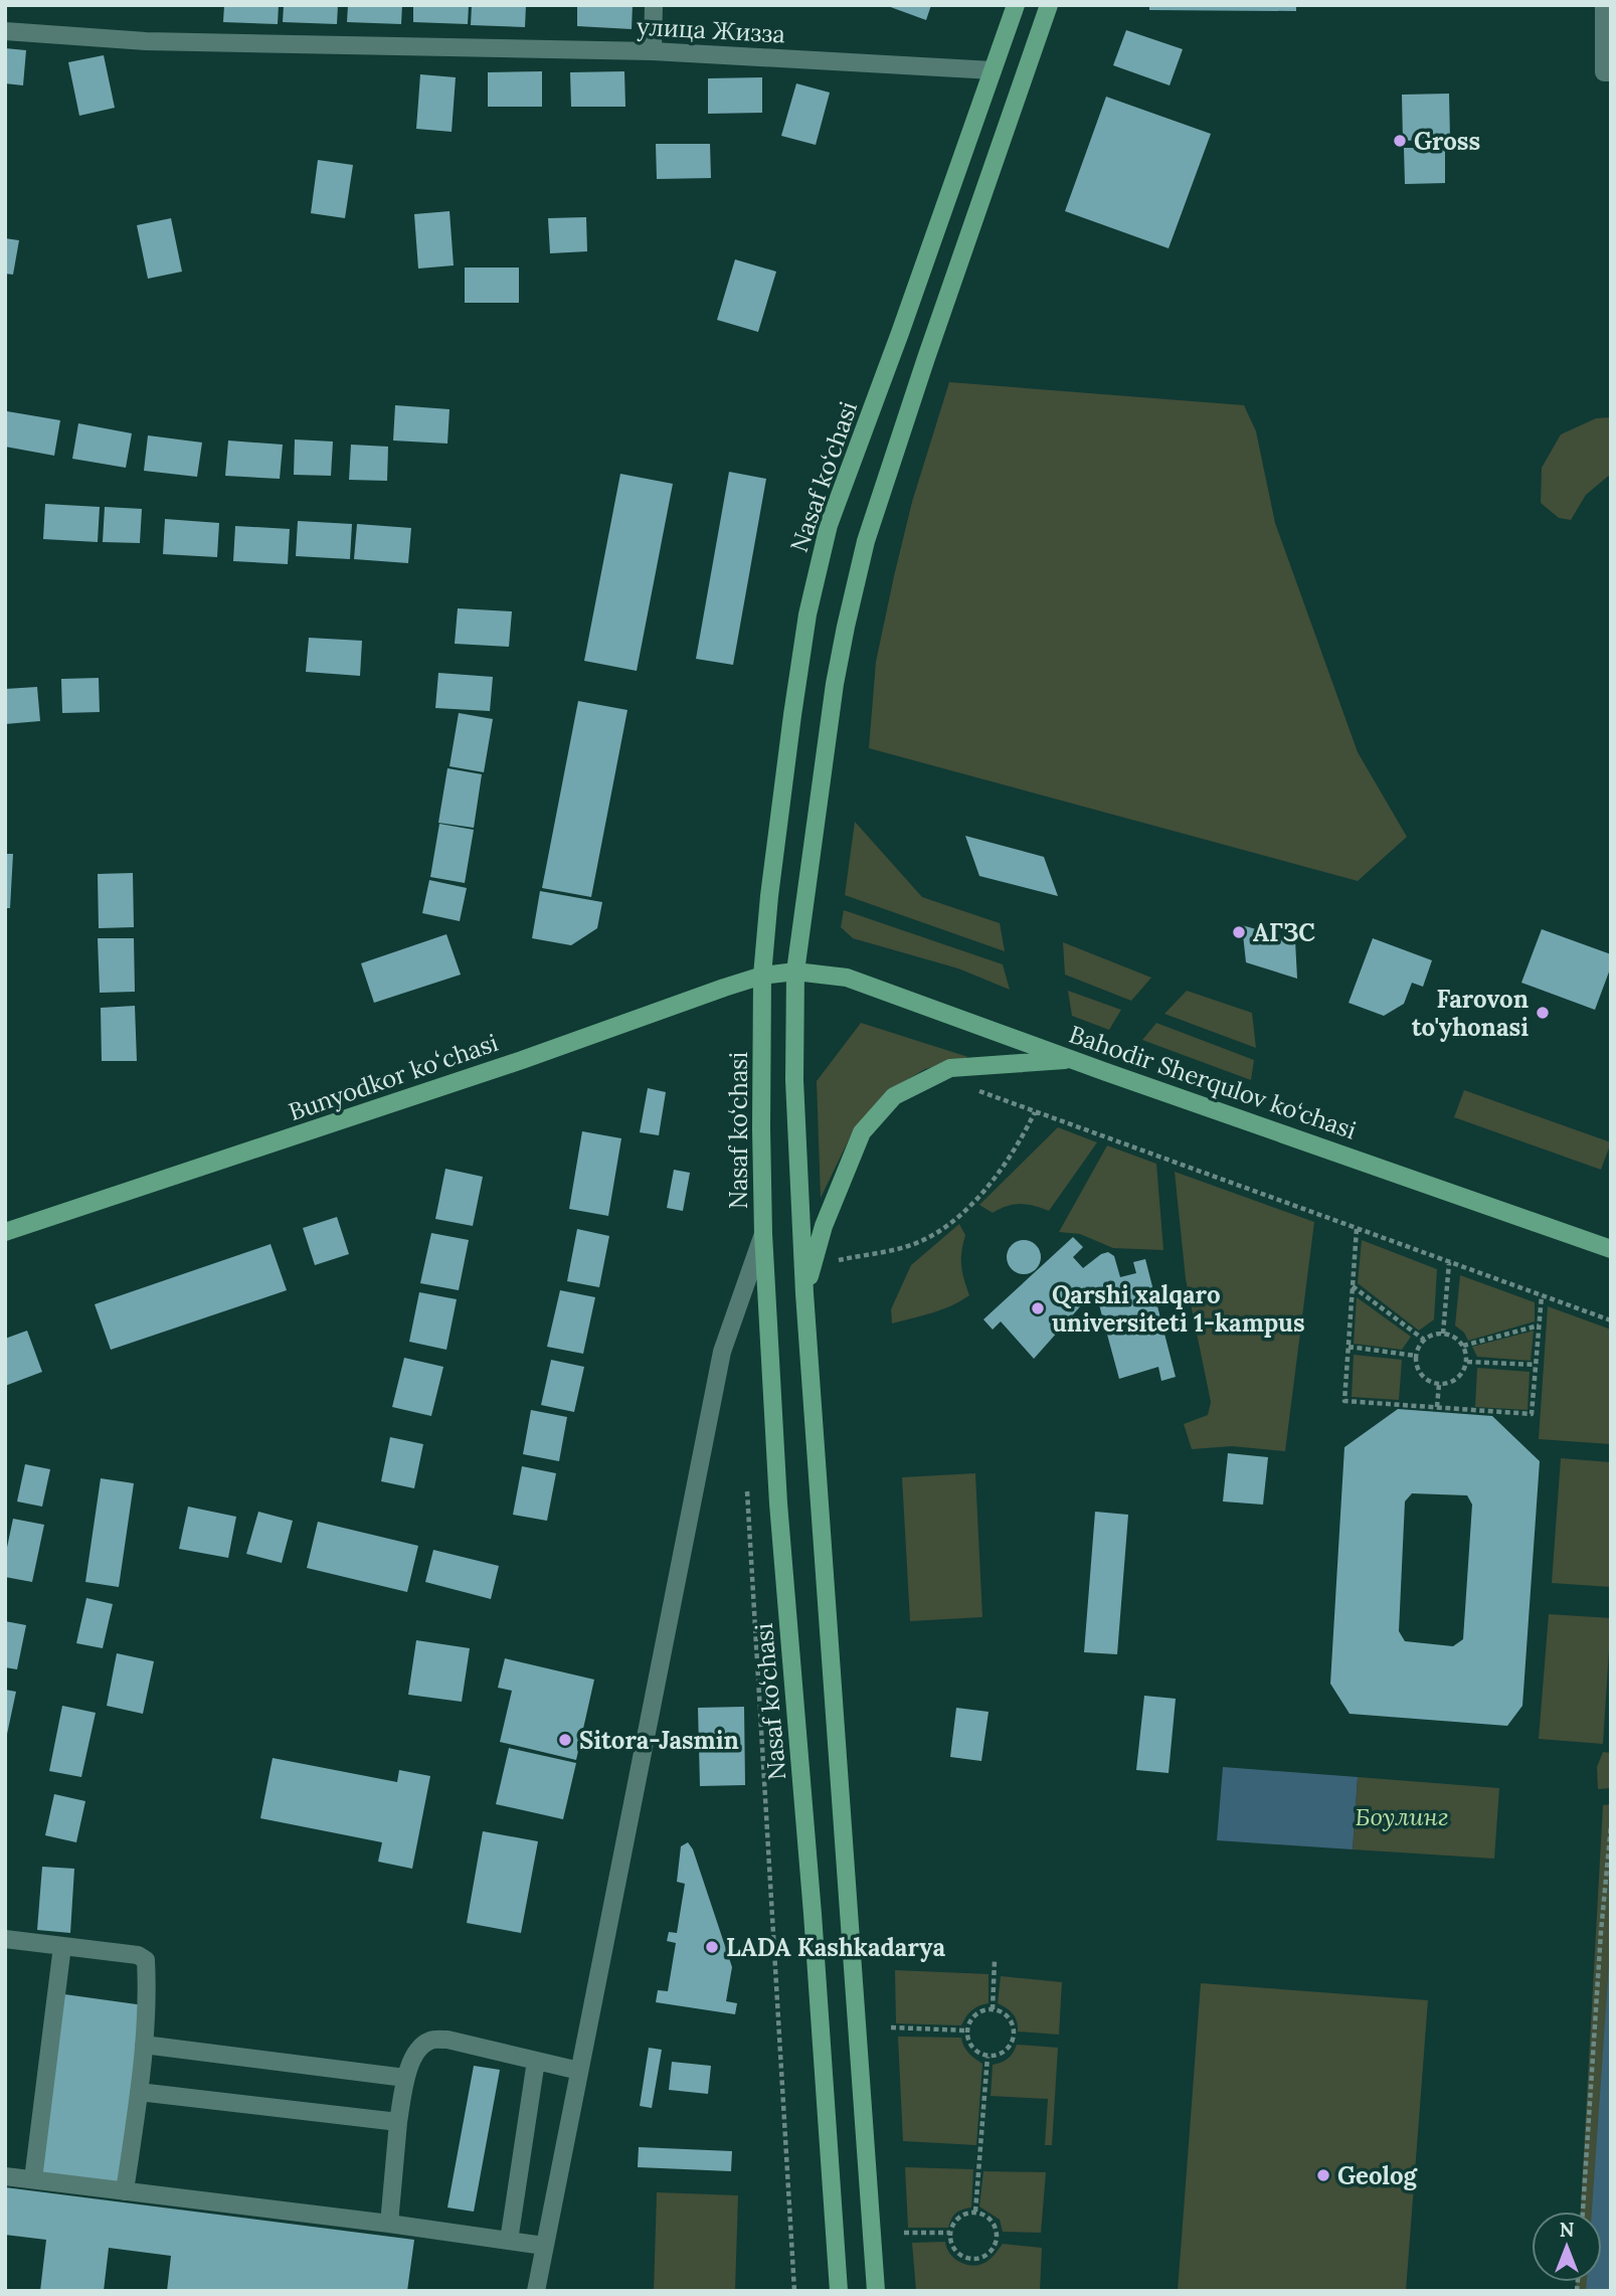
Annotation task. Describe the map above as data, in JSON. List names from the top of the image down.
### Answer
{
  "streets": {
    "main road": ["Nasaf ko‘chasi", "Bunyodkor koʻchasi", "Bahodir Sherqulov ko‘chasi"],
    "street": ["улица Жизза"]
  },
  "crossings": [
    ["улица Жизза", "Nasaf ko‘chasi"],
    ["Nasaf ko‘chasi", "Bunyodkor koʻchasi"],
    ["Bunyodkor koʻchasi", "Bahodir Sherqulov ko‘chasi"]
  ],
  "parks": ["Боулинг"],
  "places": [
    "Gross",
    "АГЗС",
    "Farovon to'yhonasi",
    "Qarshi xalqaro universiteti 1-kampus",
    "Sitora-Jasmin",
    "LADA Kashkadarya",
    "Geolog"
  ],
  "north": "top"
}
